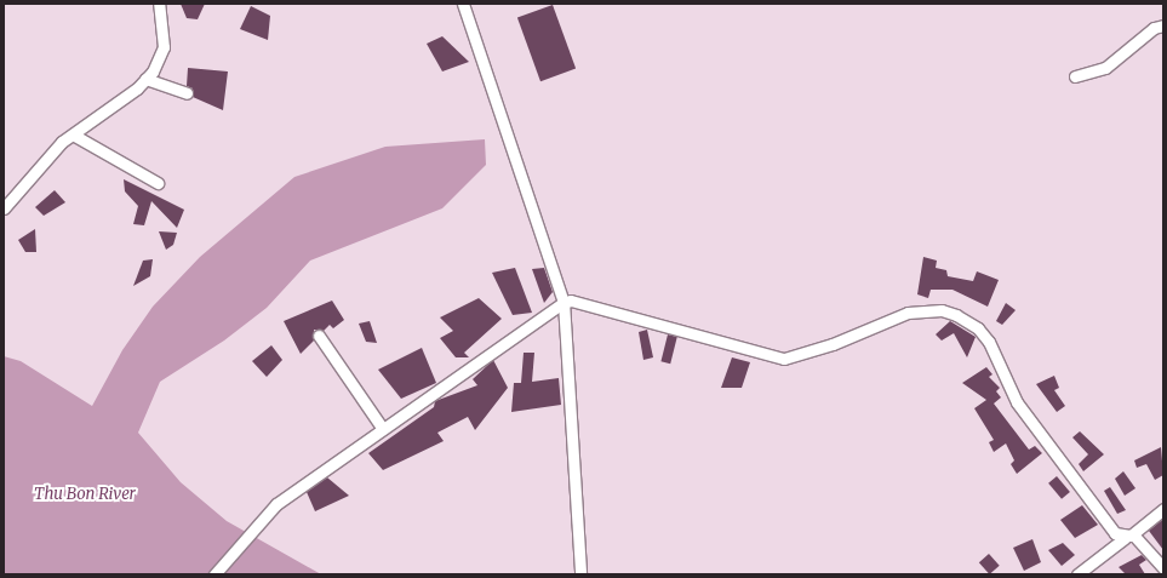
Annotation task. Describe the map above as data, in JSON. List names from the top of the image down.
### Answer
{
  "water": ["Thu Bon River"]
}
